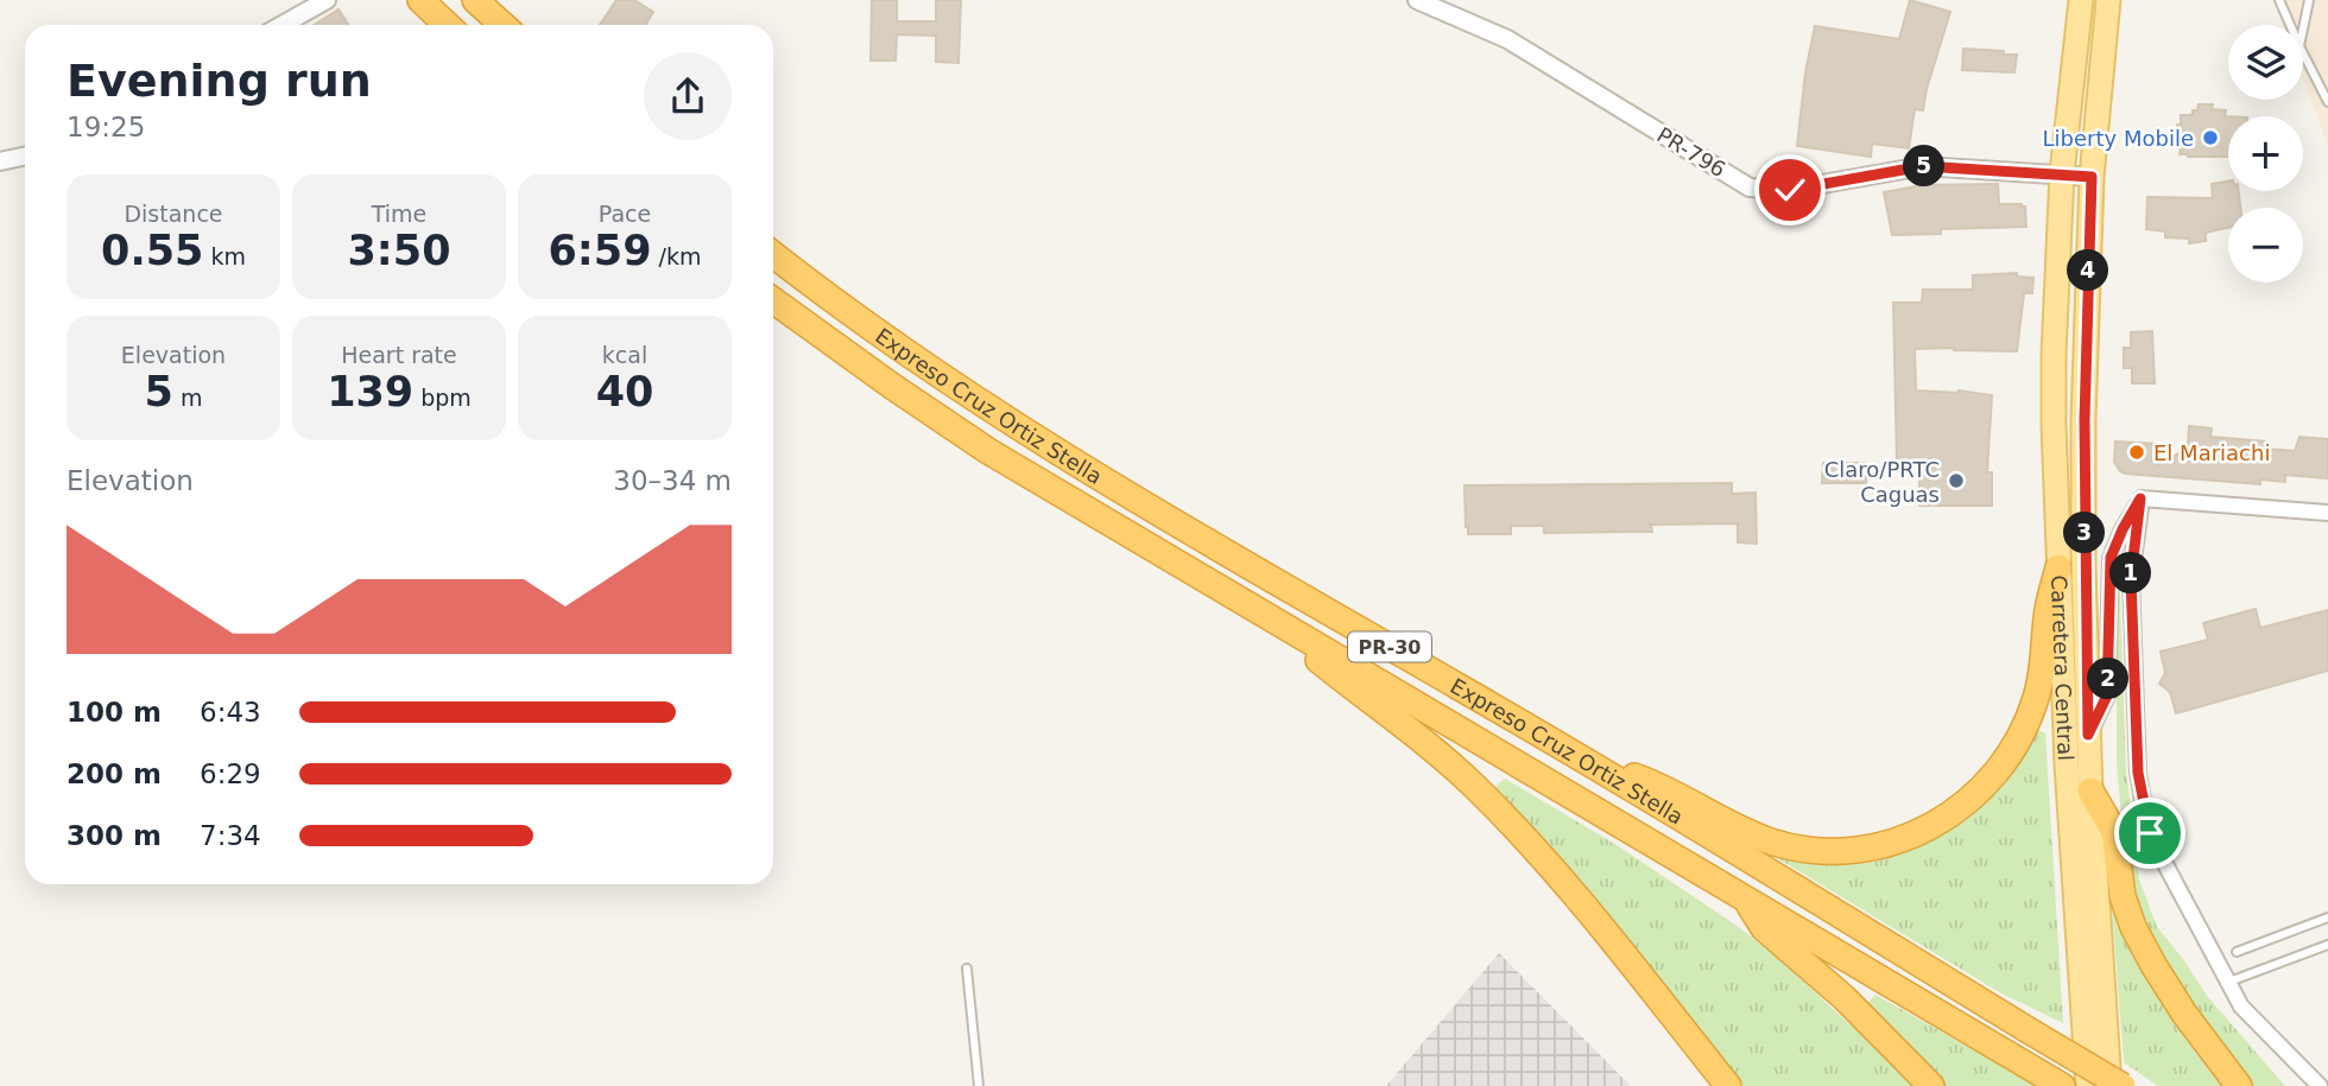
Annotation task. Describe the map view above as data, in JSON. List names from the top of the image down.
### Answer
{
  "streets": {
    "highway": ["Expreso Cruz Ortiz Stella", "PR-30"],
    "main road": ["Carretera Central"],
    "street": ["PR-796"]
  },
  "crossings": [
    ["PR-796", "Carretera Central"]
  ],
  "places": ["Liberty Mobile", "El Mariachi", "Claro/PRTC Caguas"],
  "page": {
    "map_buttons": ["+", "−"],
    "heading": ["Evening run", "19:25"],
    "pins": [
      "5",
      "4",
      "3",
      "1",
      "2"
    ],
    "stats": [
      ["Distance", "0.55 km"],
      ["Time", "3:50"],
      ["Pace", "6:59 /km"],
      ["Elevation", "5 m"],
      ["Heart rate", "139 bpm"],
      ["kcal", "40"]
    ],
    "chart": ["Elevation", "30–34 m"],
    "list": [
      {
        "name": "100 m",
        "note": "6:43"
      },
      {
        "name": "200 m",
        "note": "6:29"
      },
      {
        "name": "300 m",
        "note": "7:34"
      }
    ]
  }
}
